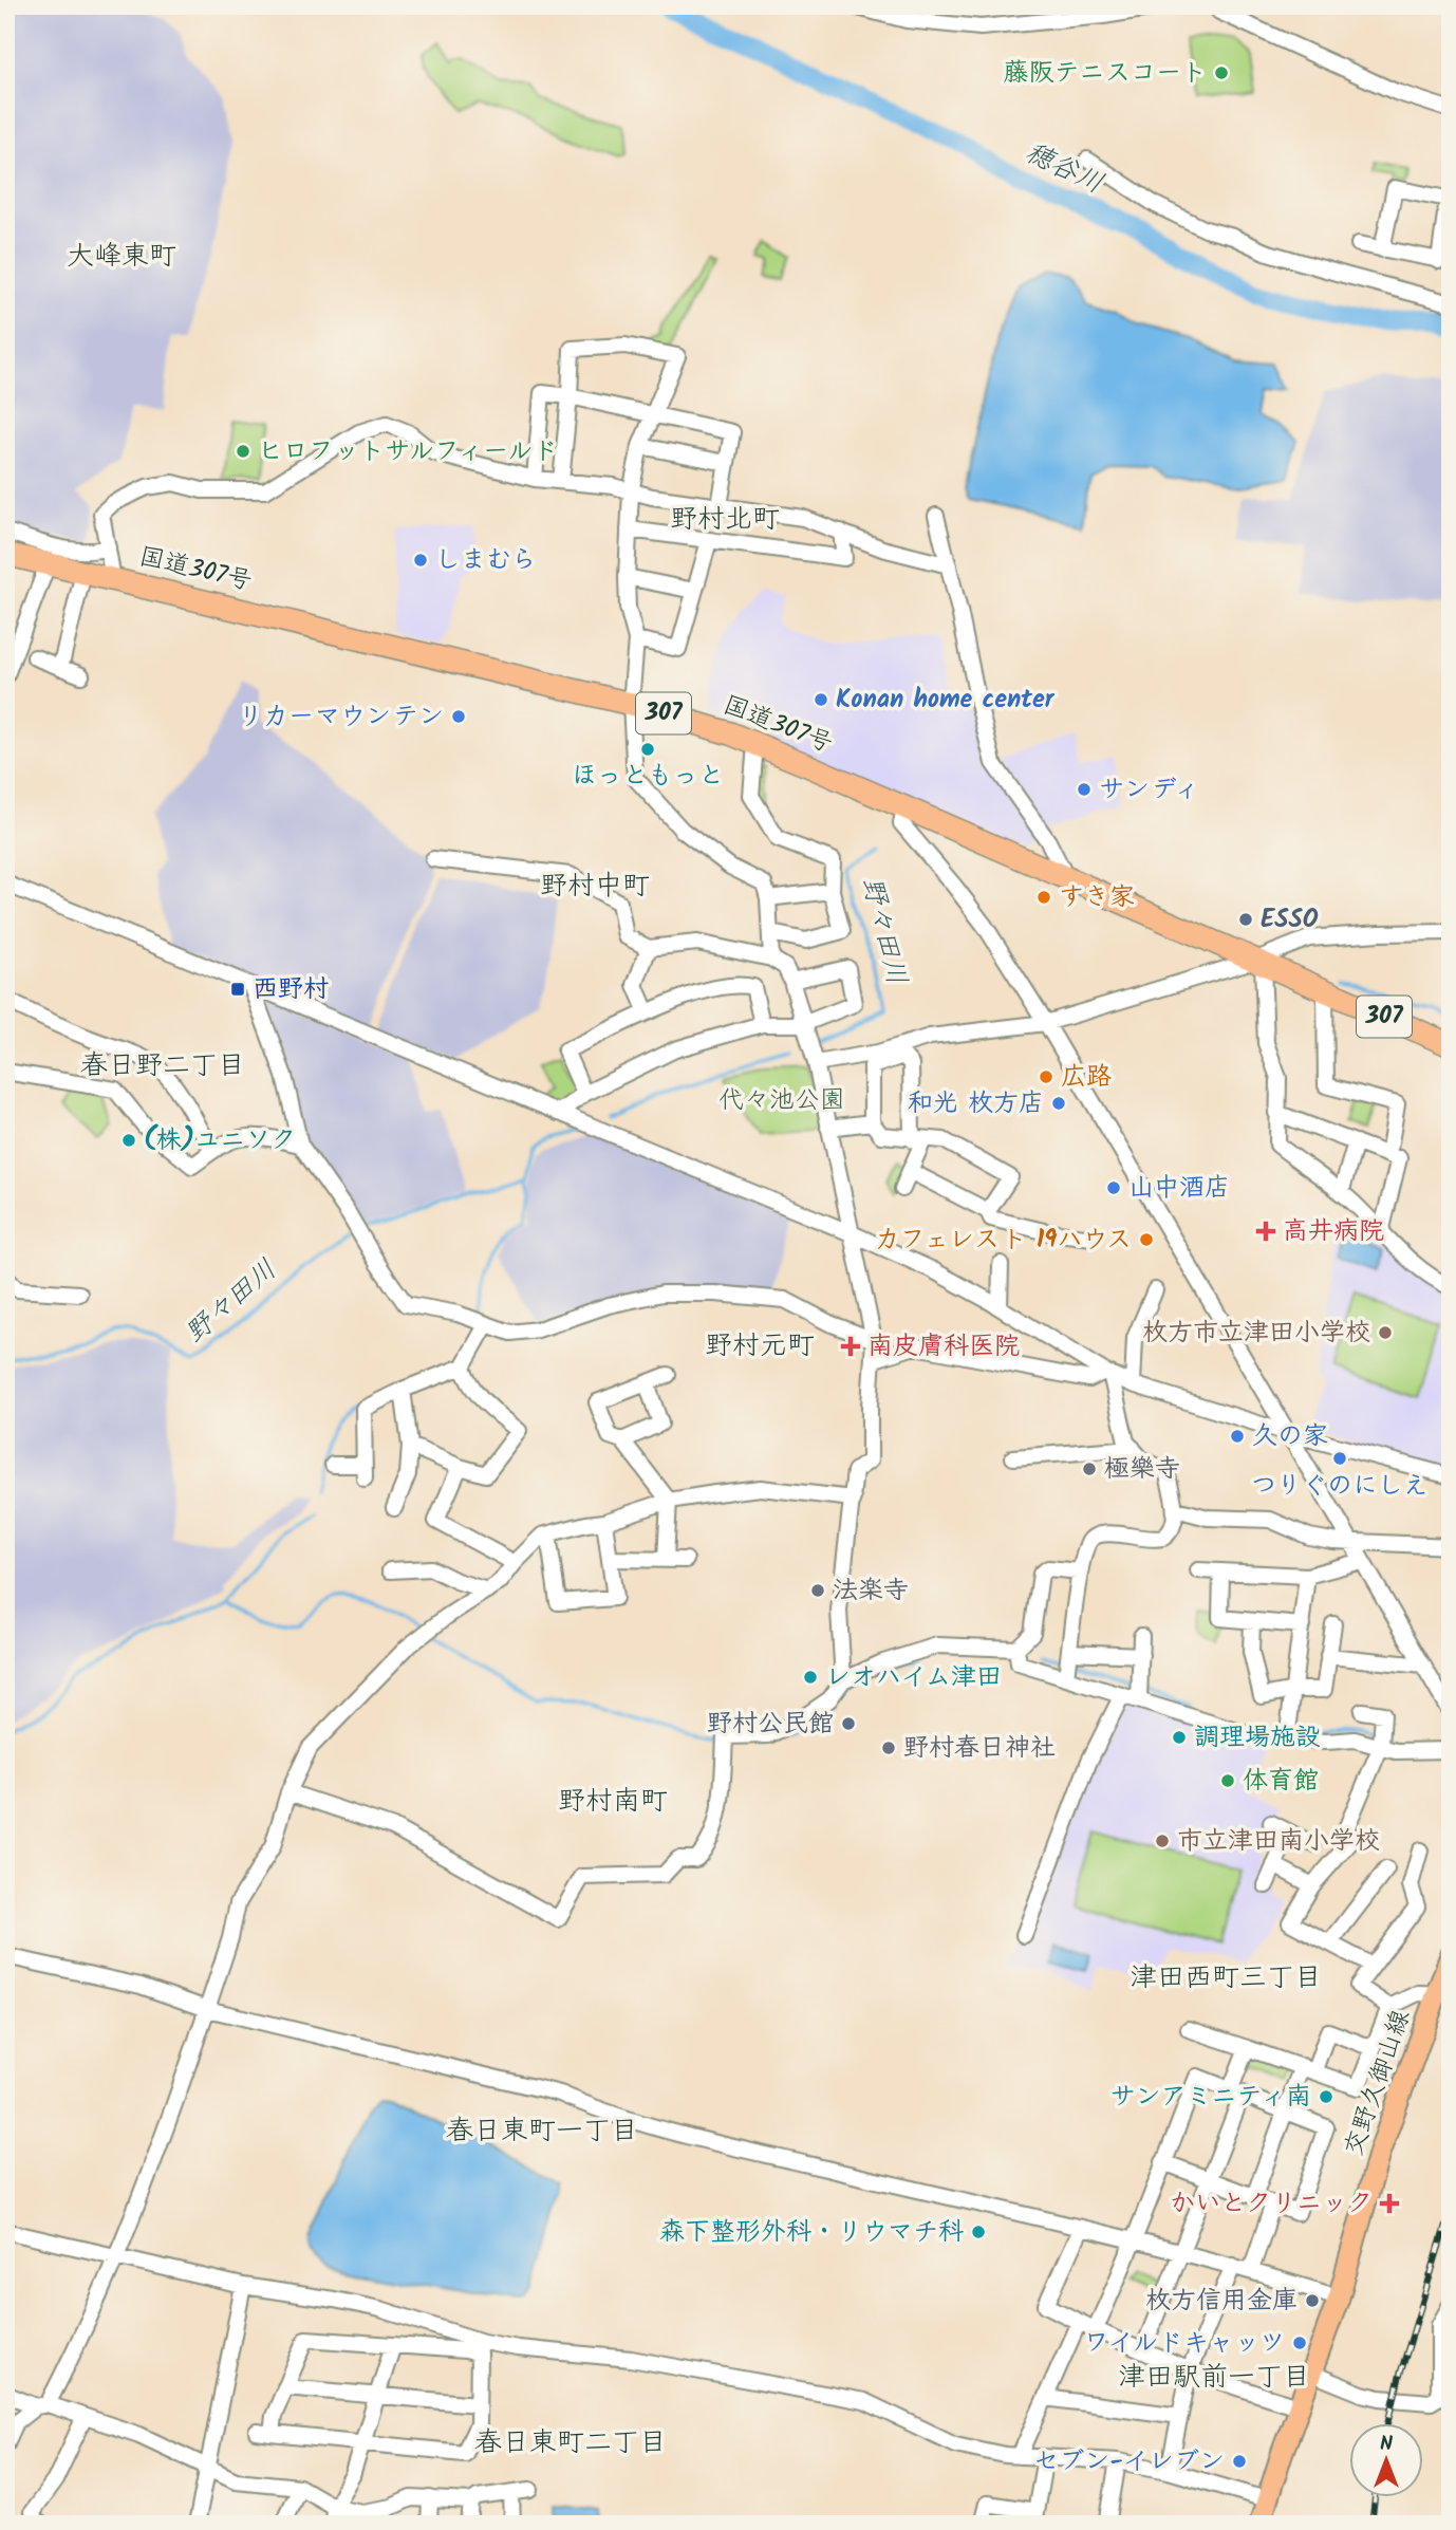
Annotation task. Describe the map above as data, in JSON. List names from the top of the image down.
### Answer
{
  "streets": {
    "highway": ["国道307号", "307"],
    "main road": ["交野久御山線"]
  },
  "districts": [
    "大峰東町",
    "野村北町",
    "野村中町",
    "春日野二丁目",
    "野村元町",
    "野村南町",
    "津田西町三丁目",
    "春日東町一丁目",
    "津田駅前一丁目",
    "春日東町二丁目"
  ],
  "water": ["穂谷川", "野々田川"],
  "parks": ["代々池公園"],
  "places": {
    "other": [
      "藤阪テニスコート",
      "ヒロフットサルフィールド",
      "しまむら",
      "Konan home center",
      "リカーマウンテン",
      "ほっともっと",
      "サンディ",
      "すき家",
      "ESSO",
      "広路",
      "和光 枚方店",
      "(株)ユニソク",
      "山中酒店",
      "カフェレスト 19ハウス",
      "枚方市立津田小学校",
      "久の家",
      "つりぐのにしえ",
      "極樂寺",
      "法楽寺",
      "レオハイム津田",
      "野村公民館",
      "調理場施設",
      "野村春日神社",
      "体育館",
      "市立津田南小学校",
      "サンアミニティ南",
      "森下整形外科・リウマチ科",
      "枚方信用金庫",
      "ワイルドキャッツ",
      "セブン-イレブン"
    ],
    "transit": ["西野村"],
    "health": ["高井病院", "南皮膚科医院", "かいとクリニック"]
  },
  "north": "top"
}
